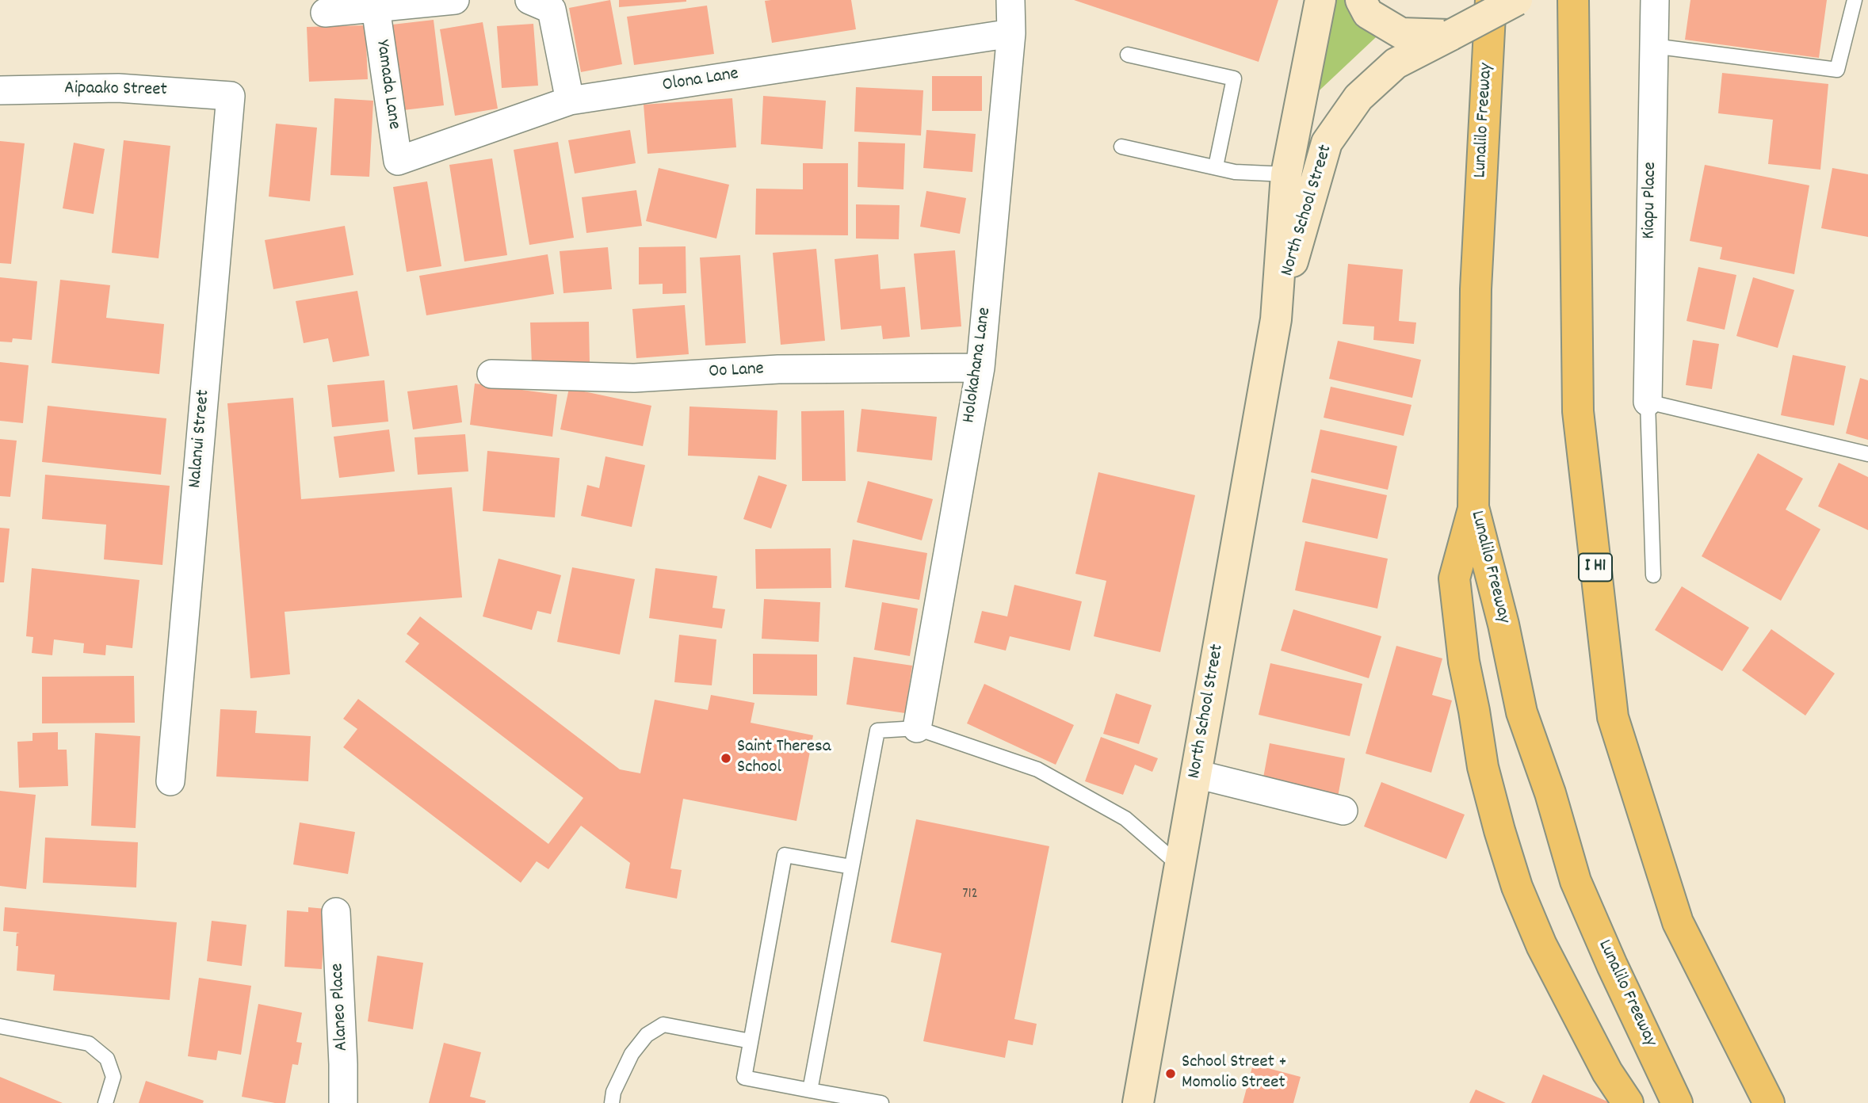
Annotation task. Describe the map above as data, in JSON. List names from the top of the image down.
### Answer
{
  "streets": {
    "highway": ["Lunalilo Freeway", "I H1"],
    "main road": ["North School Street"],
    "street": [
      "Olona Lane",
      "Yamada Lane",
      "Aipaako Street",
      "Kiapu Place",
      "Holokahana Lane",
      "Oo Lane",
      "Nalanui Street",
      "Alaneo Place"
    ]
  },
  "crossings": [
    ["Olona Lane", "Yamada Lane"],
    ["Olona Lane", "Holokahana Lane"],
    ["Aipaako Street", "Nalanui Street"],
    ["Holokahana Lane", "Oo Lane"]
  ],
  "places": ["Saint Theresa School", "School Street + Momolio Street"],
  "house_numbers": ["712"]
}
